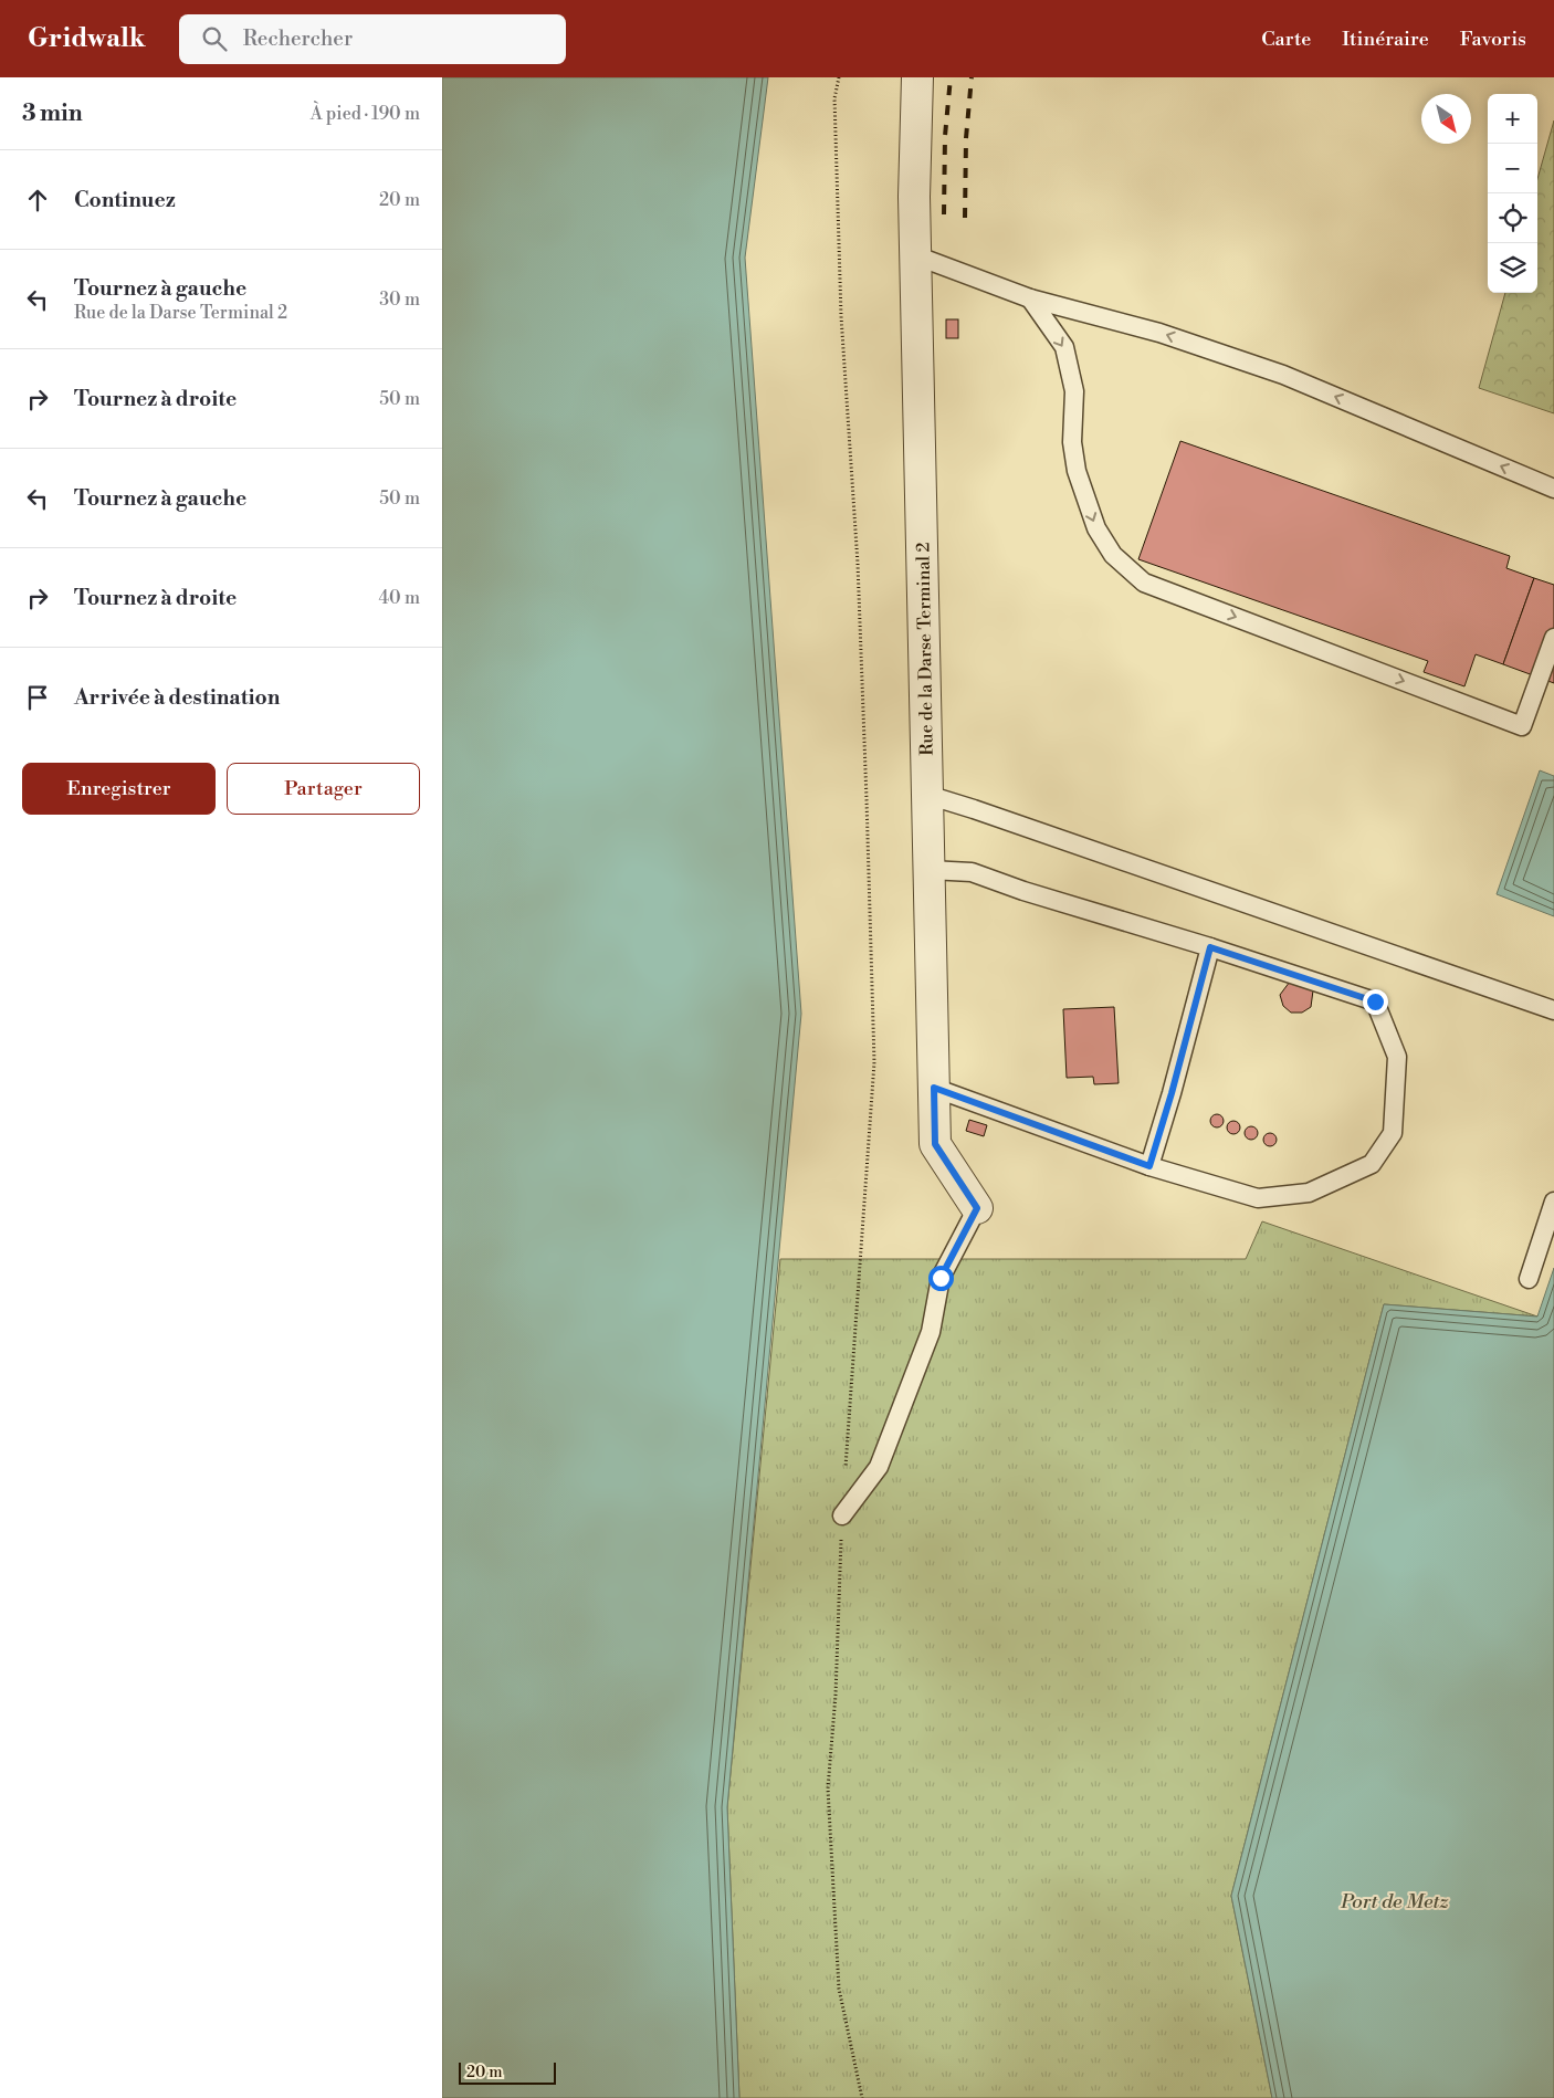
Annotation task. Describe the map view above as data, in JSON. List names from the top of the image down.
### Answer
{
  "streets": {
    "street": ["Rue de la Darse Terminal 2"]
  },
  "water": ["Port de Metz"],
  "scale_bar": "20 m",
  "north": "bottom right",
  "page": {
    "header": "Gridwalk",
    "search": "Rechercher",
    "nav": ["Carte", "Itinéraire", "Favoris"],
    "heading": ["3 min", "À pied · 190 m"],
    "map_buttons": ["+", "−"],
    "list": [
      ["Continuez", "20 m"],
      ["Tournez à gauche", "Rue de la Darse Terminal 2", "30 m"],
      ["Tournez à droite", "50 m"],
      ["Tournez à gauche", "50 m"],
      ["Tournez à droite", "40 m"],
      "Arrivée à destination"
    ],
    "buttons": ["Enregistrer", "Partager"],
    "scale": "20 m"
  }
}
